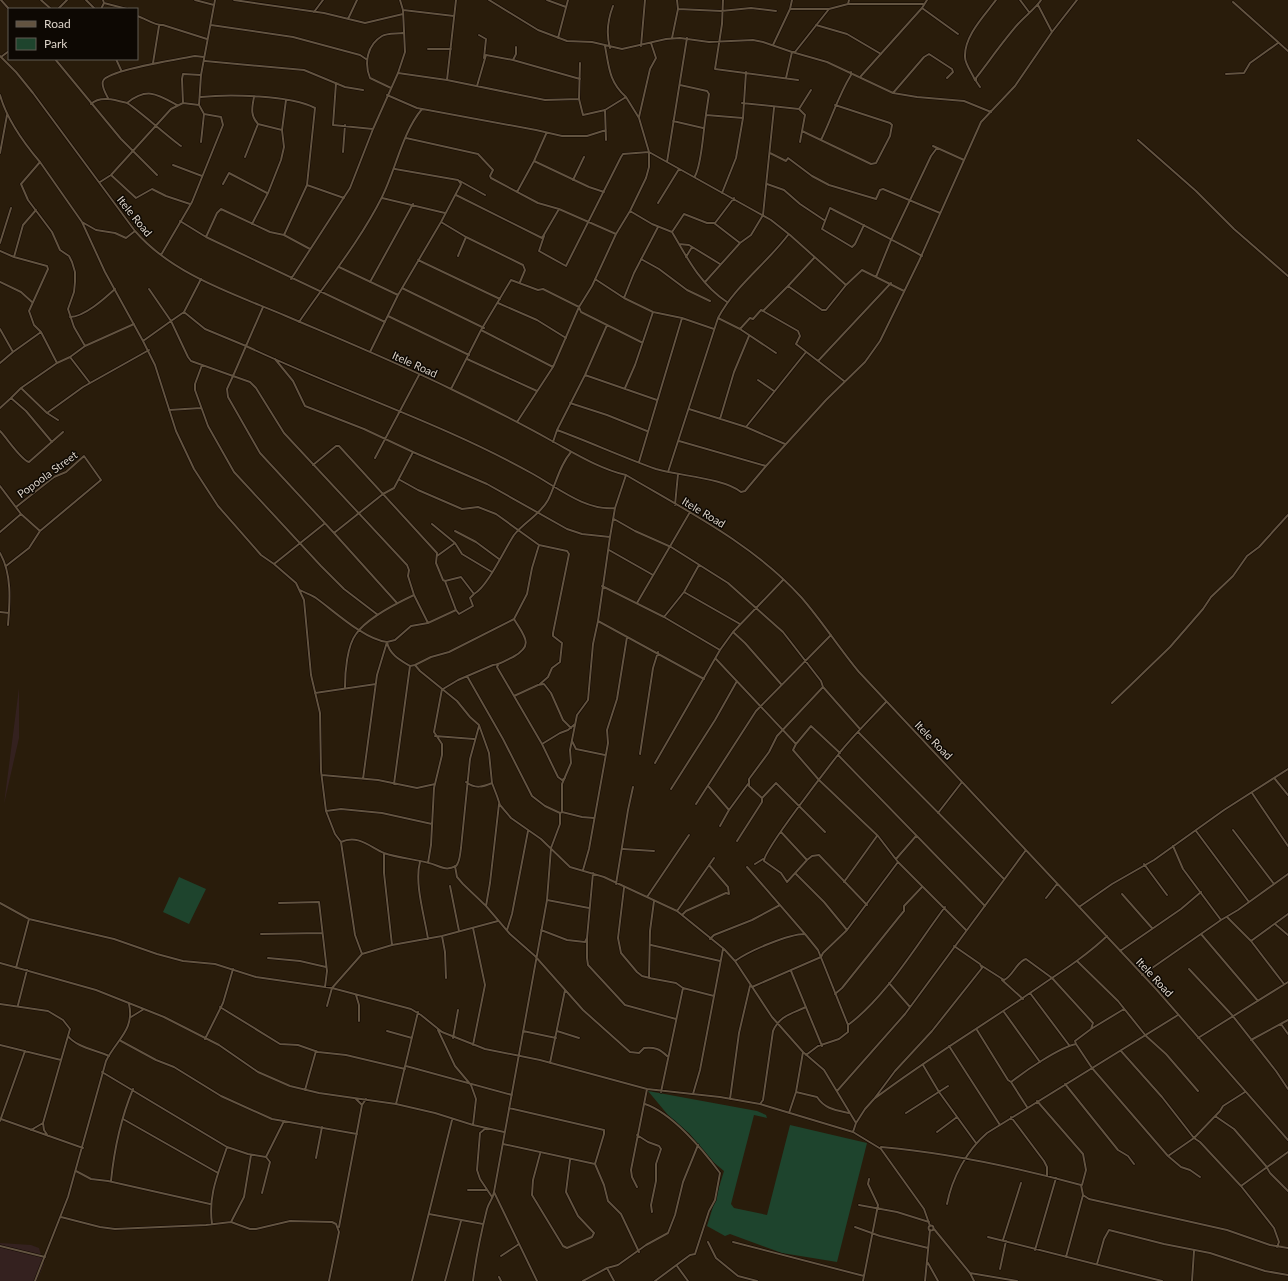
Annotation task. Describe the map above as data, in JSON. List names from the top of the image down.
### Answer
{
  "streets": {
    "street": ["Itele Road", "Popoola Street"]
  },
  "legend": ["Road", "Park"]
}
